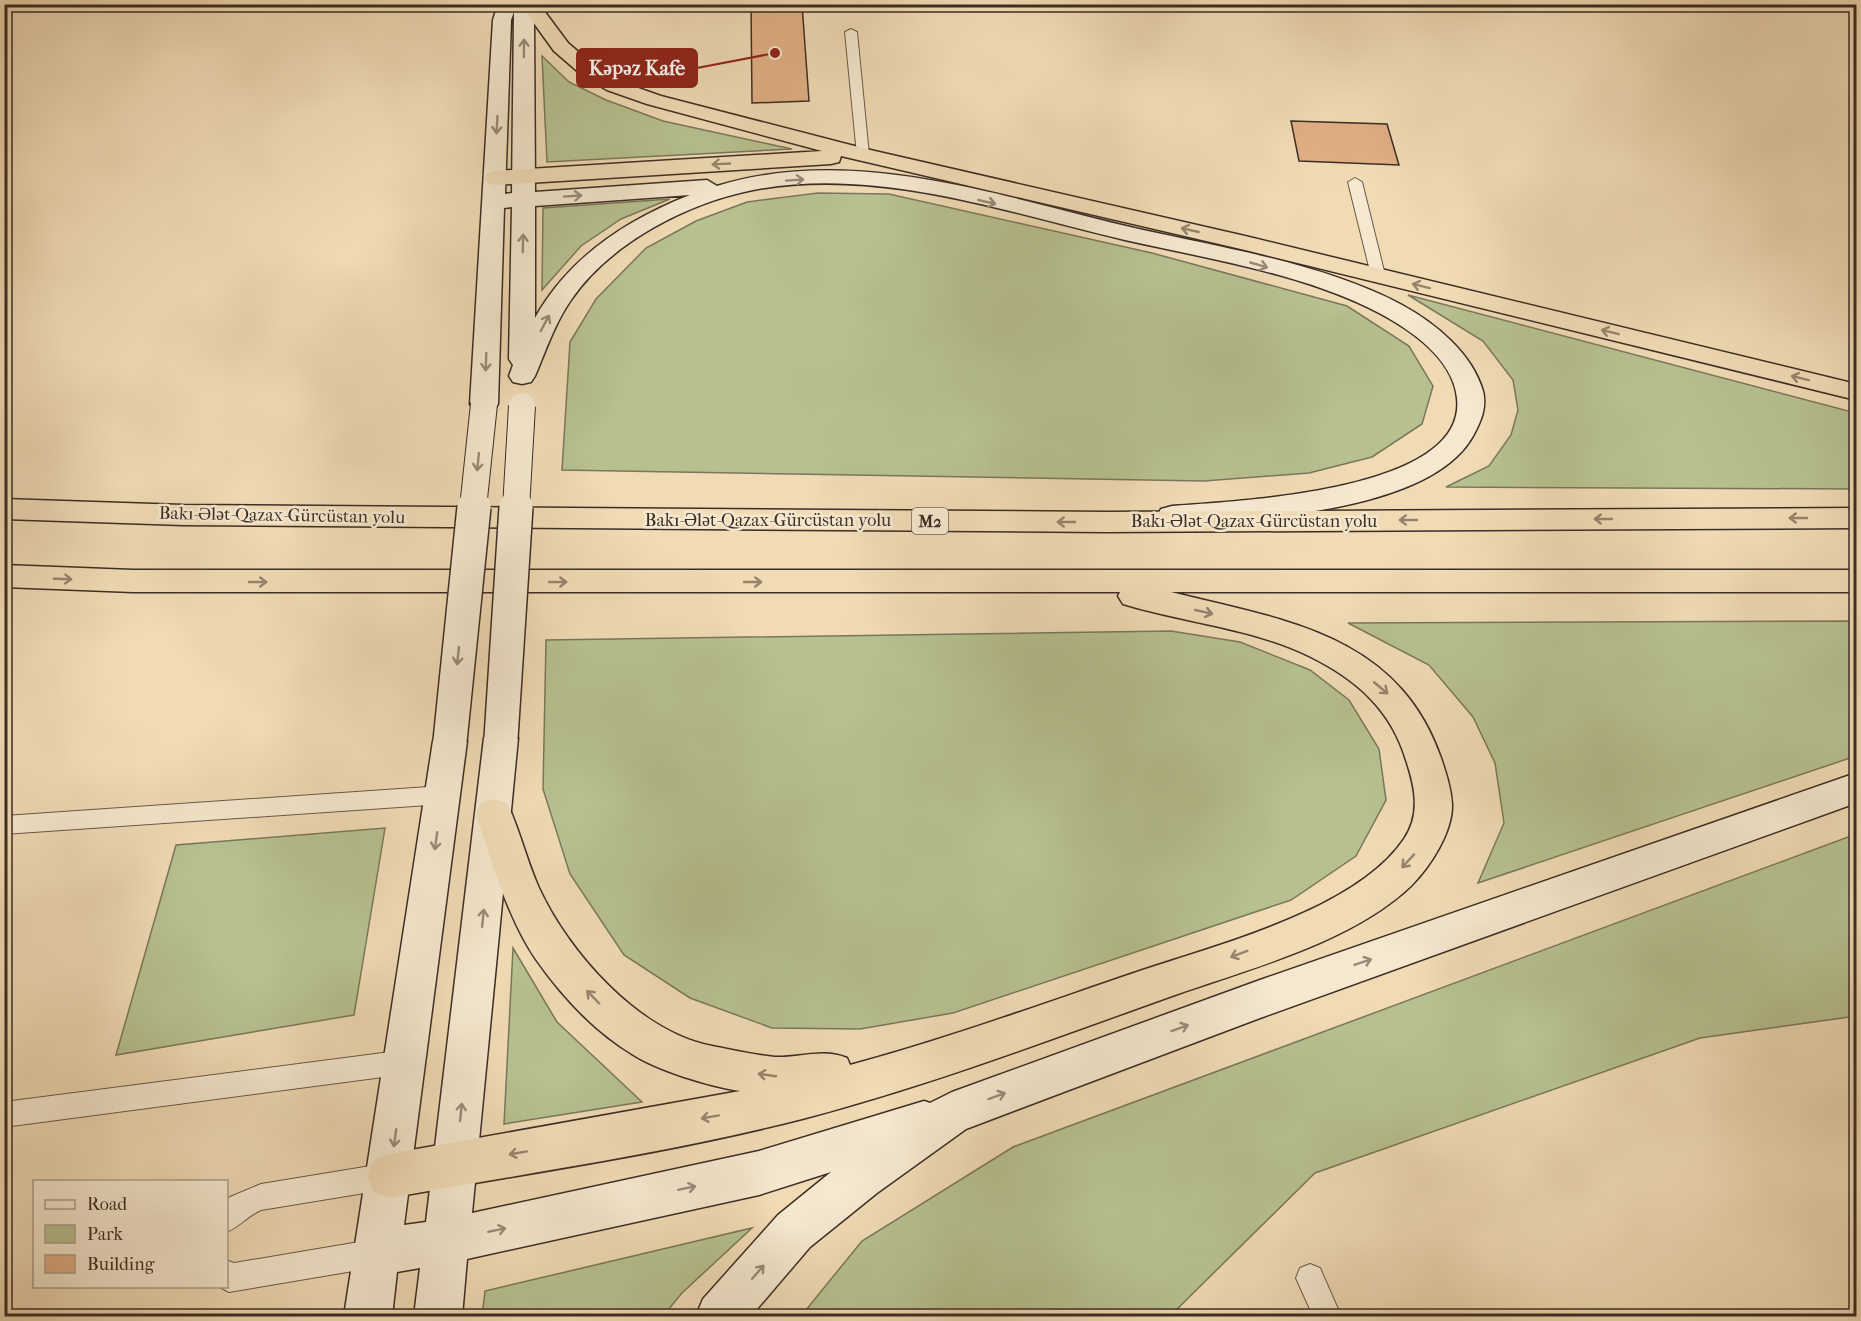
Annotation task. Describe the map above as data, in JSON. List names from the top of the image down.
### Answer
{
  "streets": {
    "highway": ["Bakı-Ələt-Qazax-Gürcüstan yolu", "M2"]
  },
  "places": ["Kəpəz Kafe"],
  "legend": ["Road", "Park", "Building"]
}
